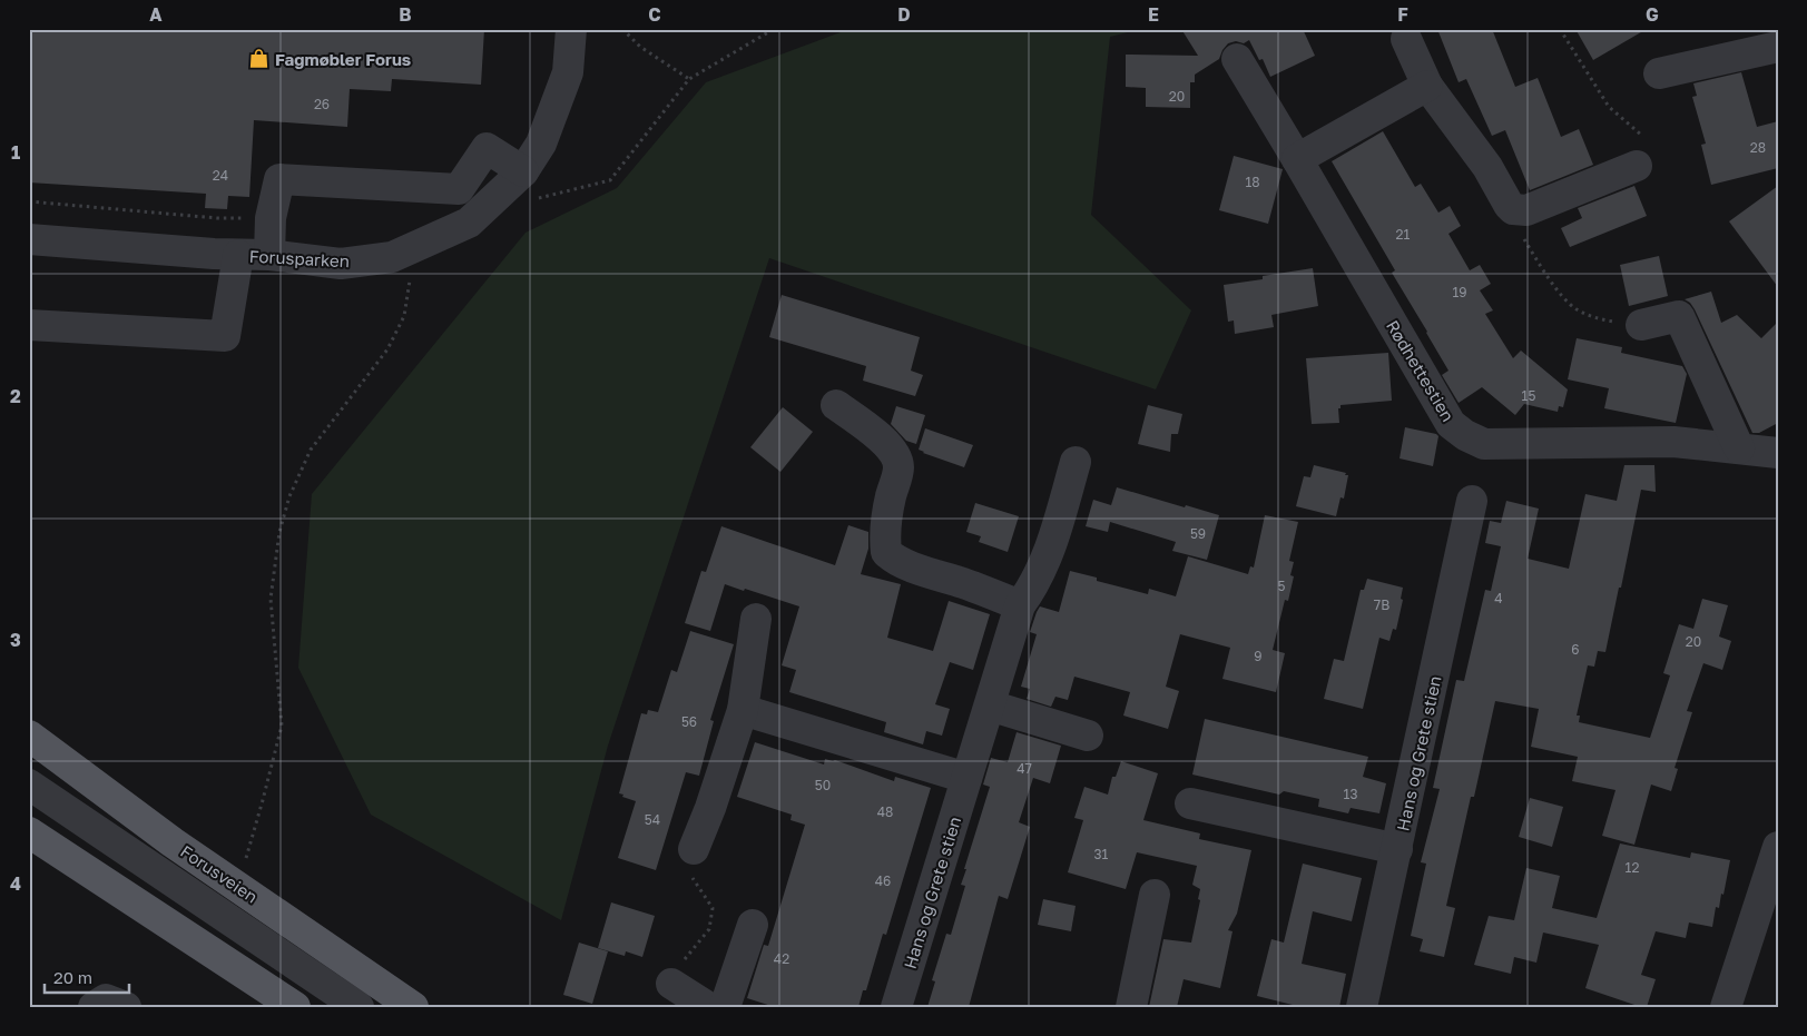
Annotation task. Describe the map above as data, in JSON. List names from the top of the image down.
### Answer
{
  "streets": {
    "main road": ["Forusveien"],
    "street": ["Forusparken", "Rødhettestien", "Hans og Grete stien"]
  },
  "places": {
    "shop": ["Fagmøbler Forus"]
  },
  "house_numbers": [
    "20",
    "26",
    "28",
    "24",
    "18",
    "21",
    "19",
    "15",
    "59",
    "5",
    "4",
    "7B",
    "20",
    "6",
    "9",
    "56",
    "47",
    "50",
    "13",
    "48",
    "54",
    "31",
    "12",
    "46",
    "42"
  ],
  "scale_bar": "20 m",
  "grid": {
    "columns": [
      "A",
      "B",
      "C",
      "D",
      "E",
      "F",
      "G"
    ],
    "rows": [
      "1",
      "2",
      "3",
      "4"
    ]
  }
}
